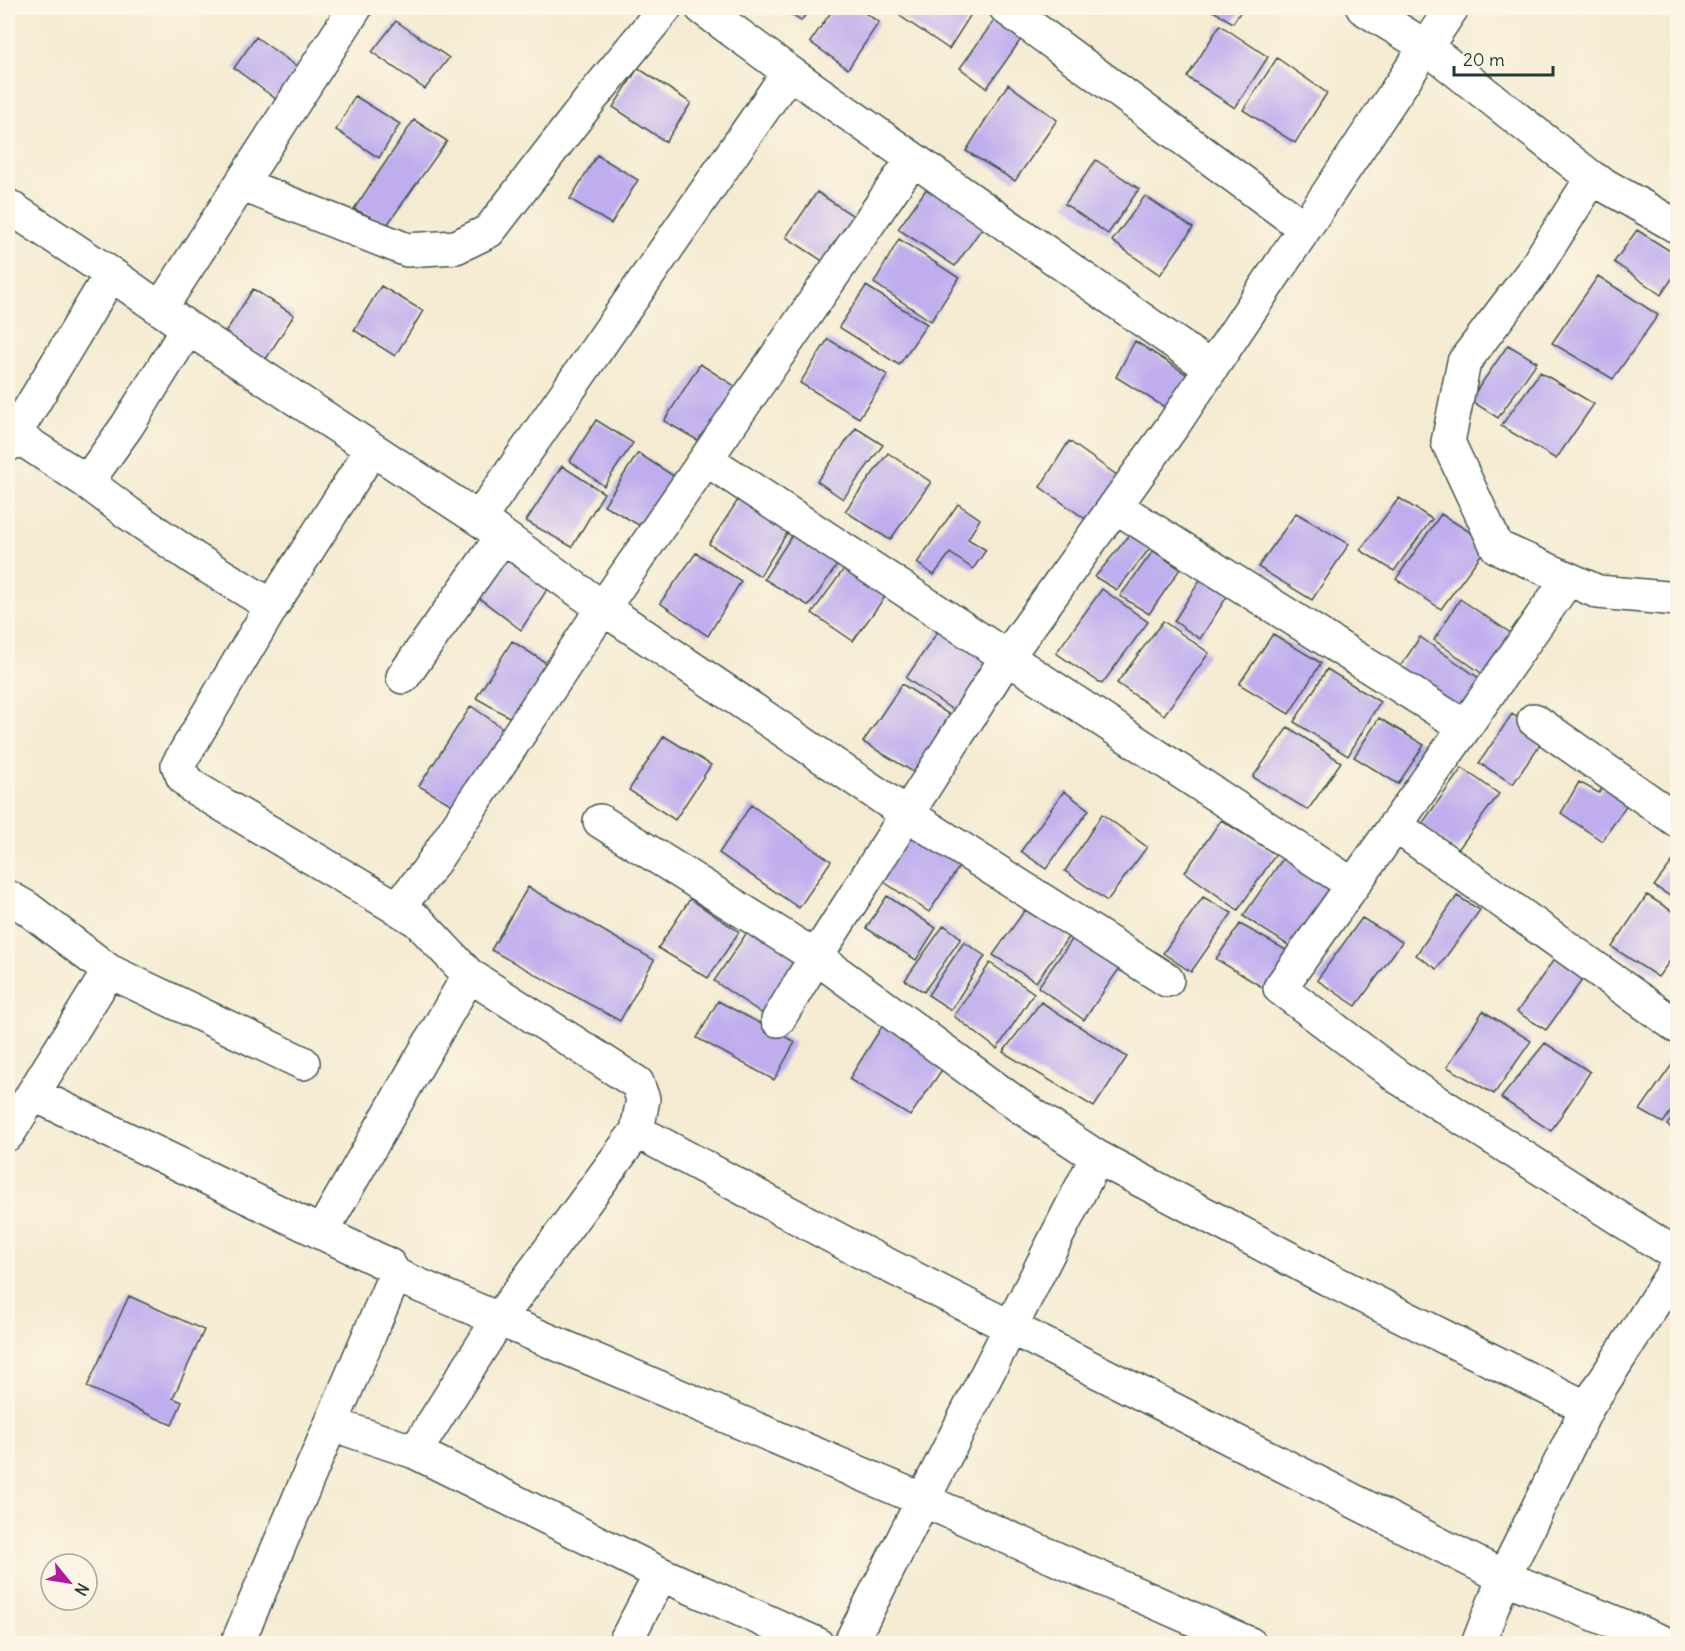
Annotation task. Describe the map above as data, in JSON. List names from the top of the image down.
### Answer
{
  "scale_bar": "20 m",
  "north": "bottom right"
}
